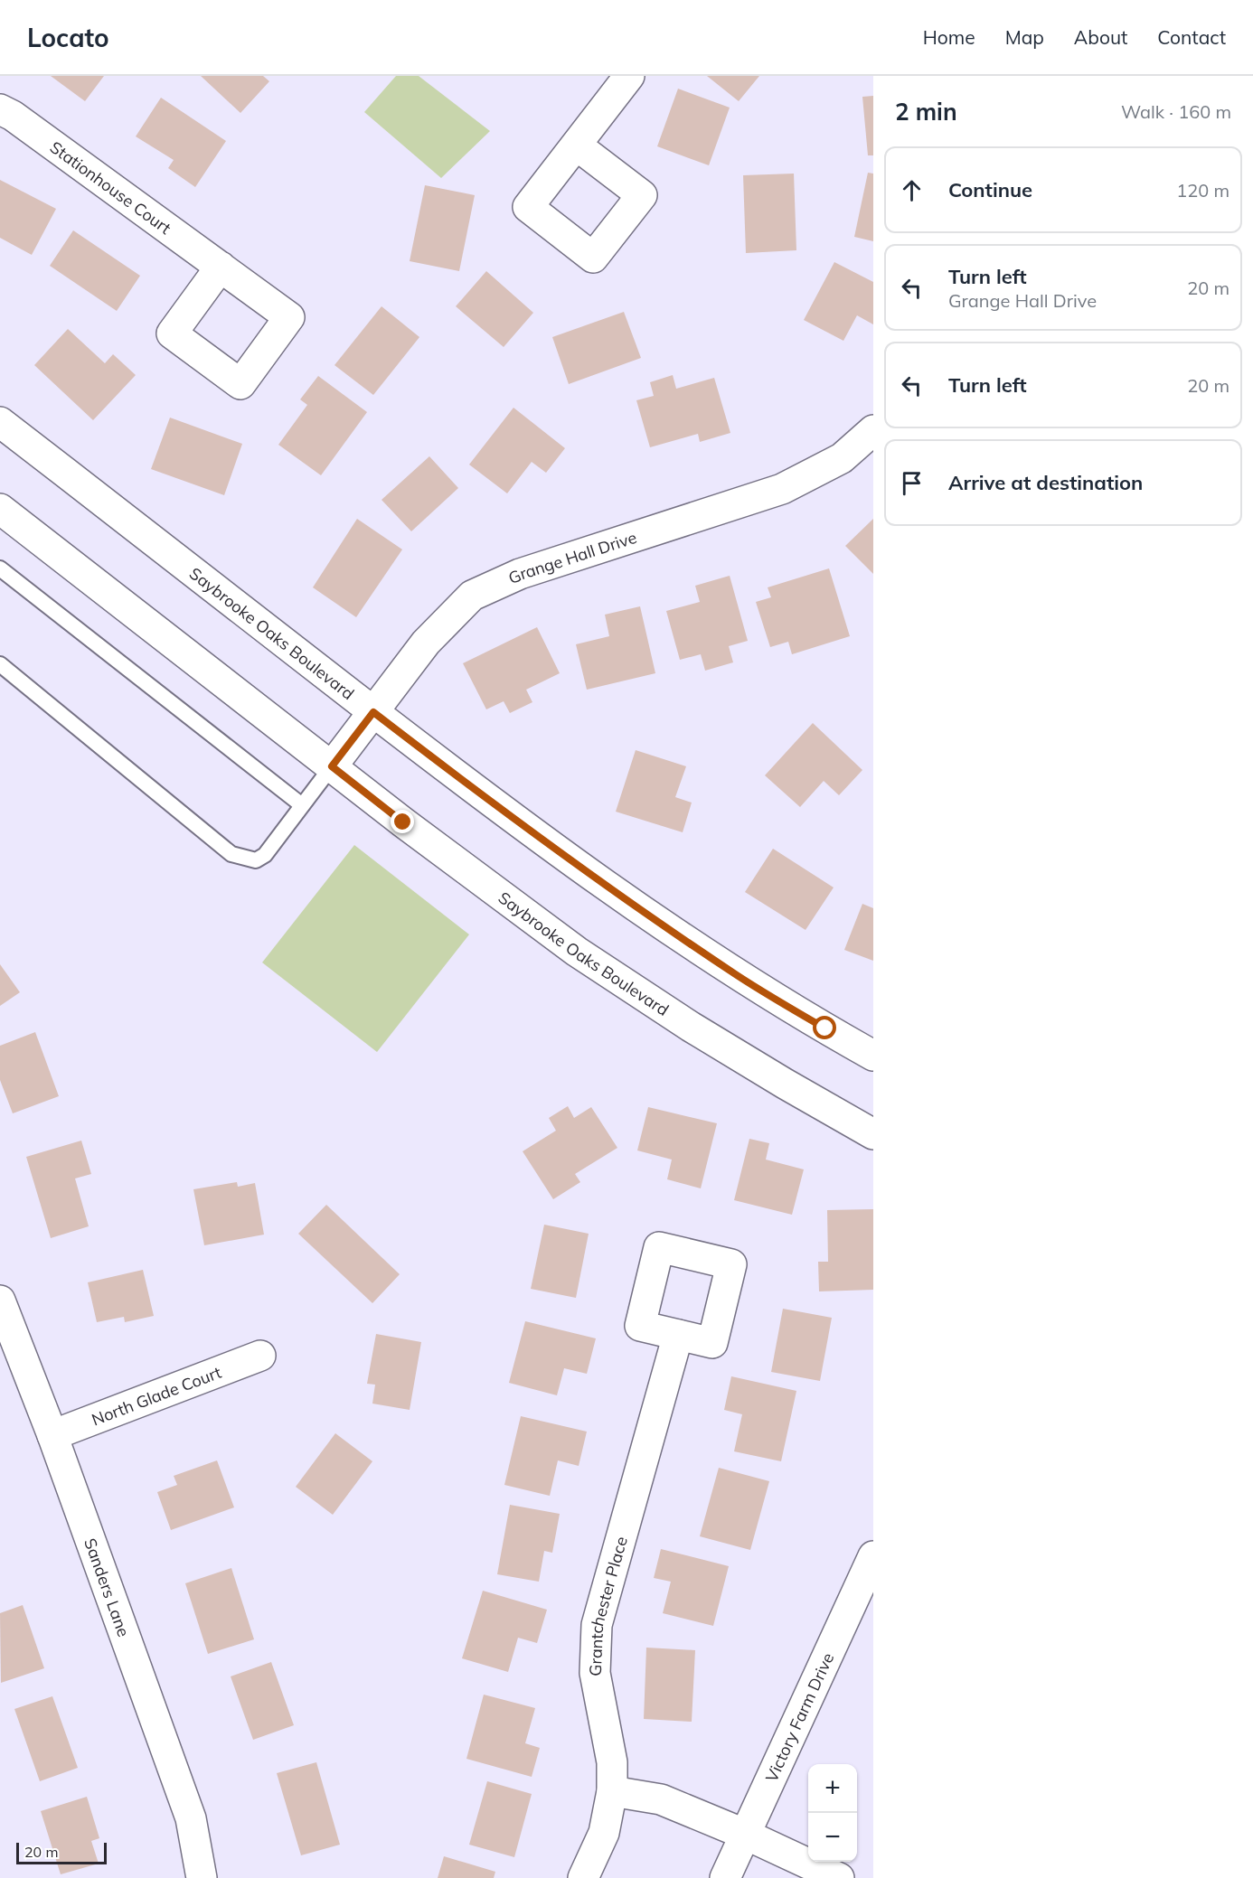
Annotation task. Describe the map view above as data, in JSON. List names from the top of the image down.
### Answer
{
  "streets": {
    "street": [
      "Stationhouse Court",
      "Grange Hall Drive",
      "Saybrooke Oaks Boulevard",
      "North Glade Court",
      "Sanders Lane",
      "Grantchester Place",
      "Victory Farm Drive"
    ]
  },
  "crossings": [
    ["Grange Hall Drive", "Saybrooke Oaks Boulevard"],
    ["North Glade Court", "Sanders Lane"]
  ],
  "scale_bar": "20 m",
  "page": {
    "header": "Locato",
    "nav": [
      "Home",
      "Map",
      "About",
      "Contact"
    ],
    "heading": ["2 min", "Walk · 160 m"],
    "list": [
      ["Continue", "120 m"],
      ["Turn left", "Grange Hall Drive", "20 m"],
      ["Turn left", "20 m"],
      "Arrive at destination"
    ],
    "map_buttons": ["+", "−"],
    "scale": "20 m"
  }
}
